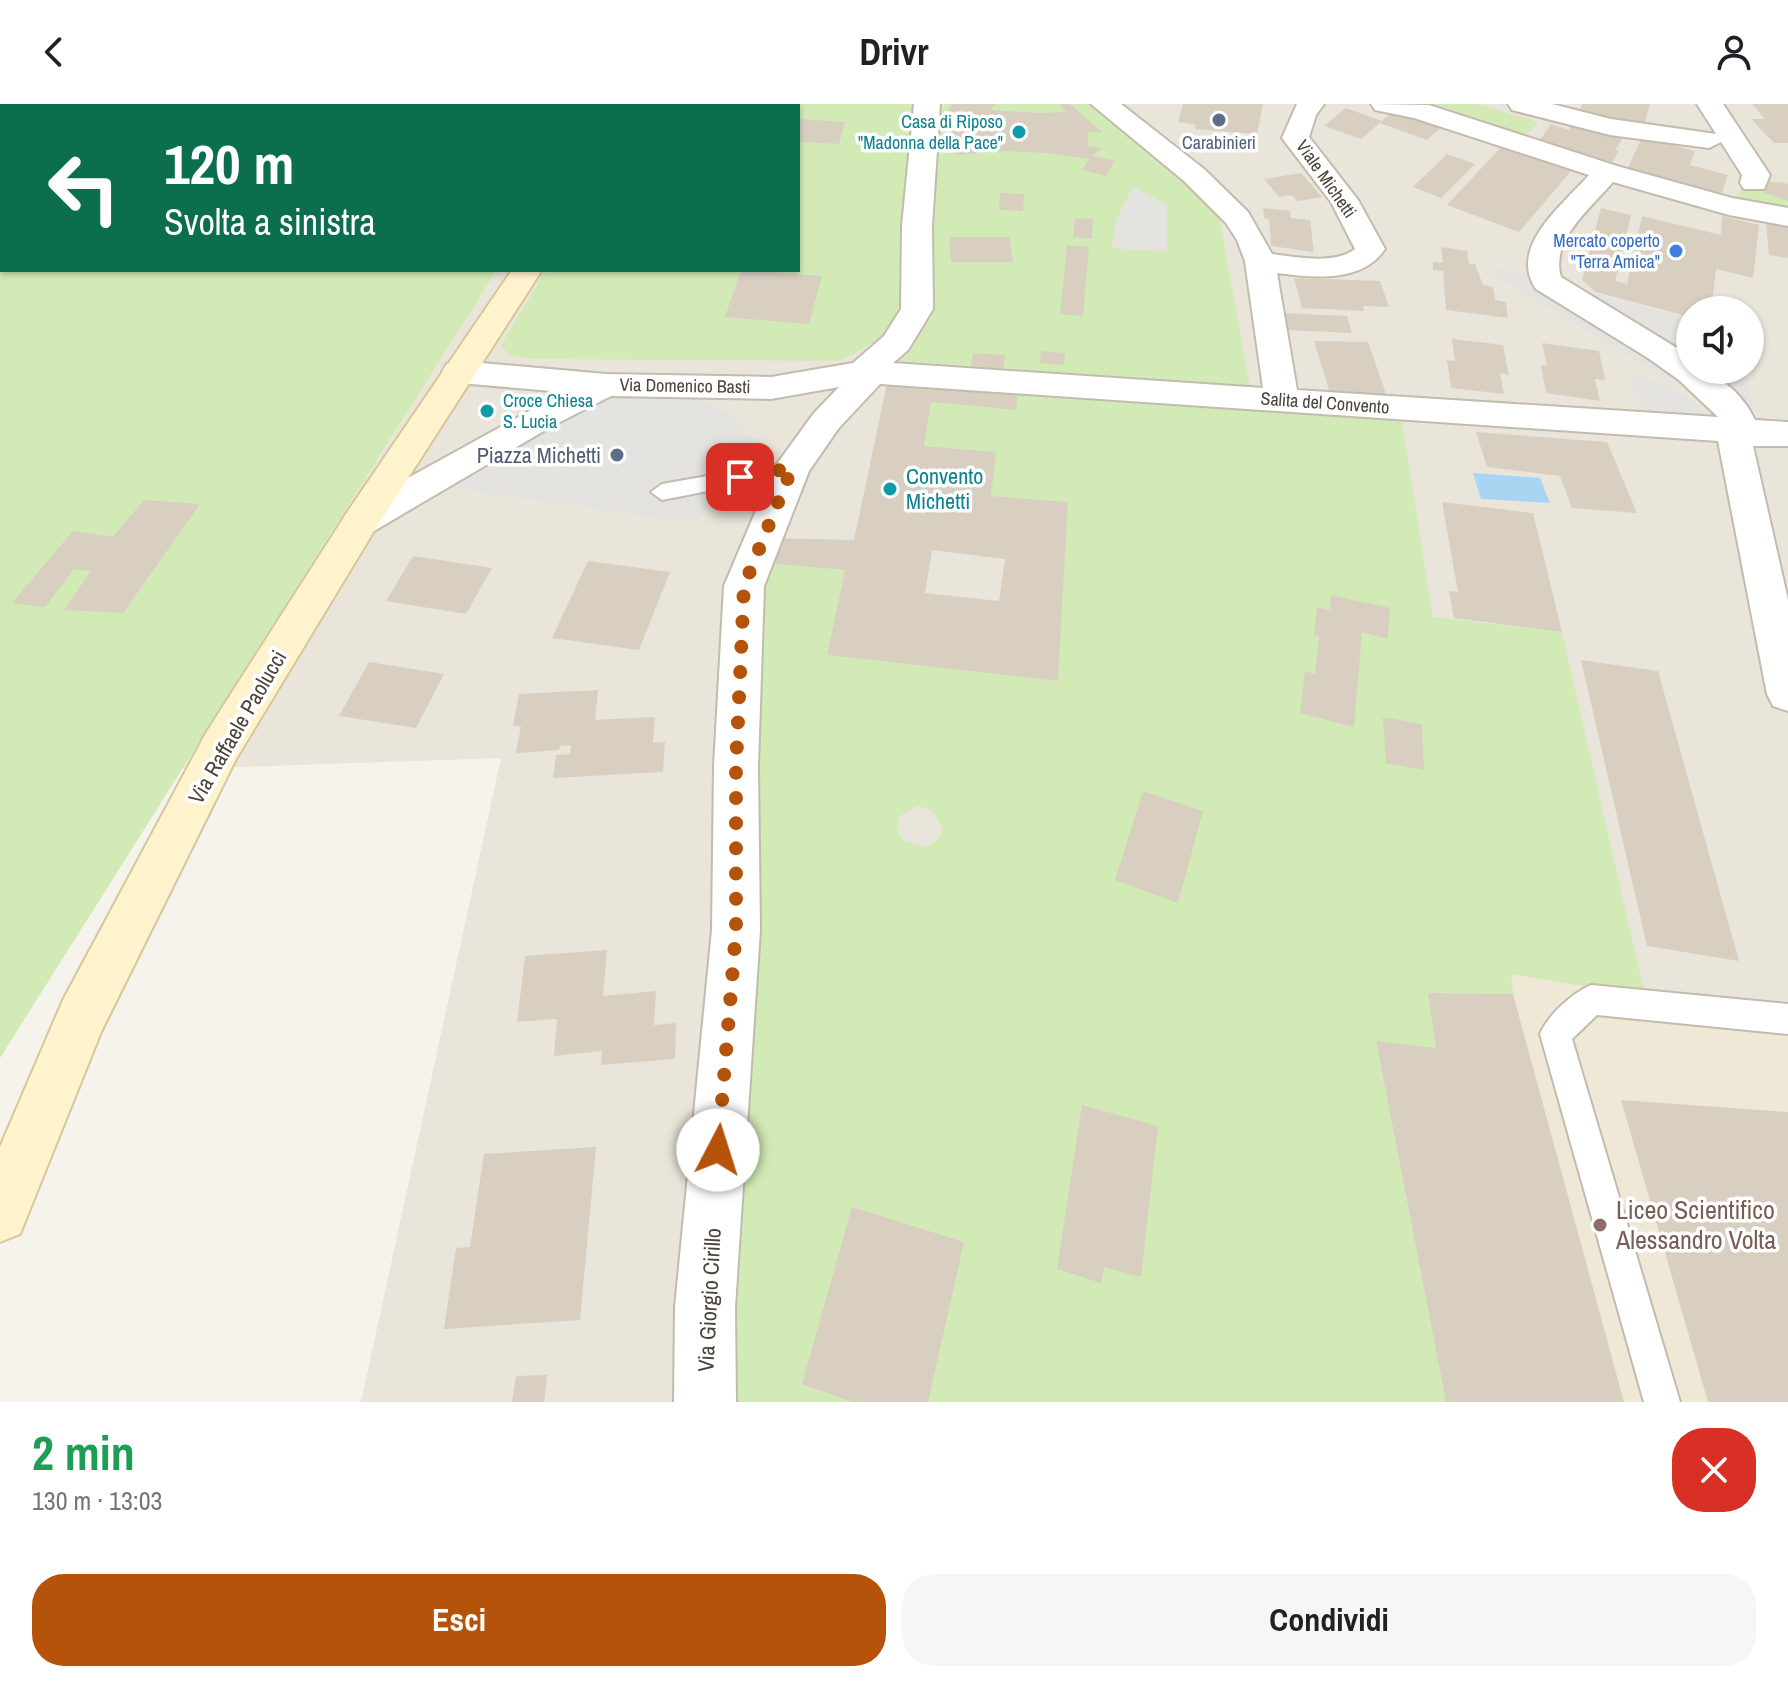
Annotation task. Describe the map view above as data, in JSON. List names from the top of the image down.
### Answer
{
  "streets": {
    "main road": ["Via Raffaele Paolucci"],
    "street": [
      "Viale Michetti",
      "Via Domenico Basti",
      "Salita del Convento",
      "Via Giorgio Cirillo"
    ]
  },
  "crossings": [
    ["Via Domenico Basti", "Salita del Convento"],
    ["Via Domenico Basti", "Via Raffaele Paolucci"],
    ["Via Domenico Basti", "Via Giorgio Cirillo"],
    ["Salita del Convento", "Via Giorgio Cirillo"]
  ],
  "places": [
    "Carabinieri",
    "Casa di Riposo \"Madonna della Pace\"",
    "Mercato coperto \"Terra Amica\"",
    "Croce Chiesa S. Lucia",
    "Piazza Michetti",
    "Convento Michetti",
    "Liceo Scientifico Alessandro Volta"
  ],
  "page": {
    "header": "Drivr",
    "turn": ["120 m", "Svolta a sinistra"],
    "heading": ["2 min", "130 m · 13:03"],
    "buttons": ["Esci", "Condividi"]
  }
}
